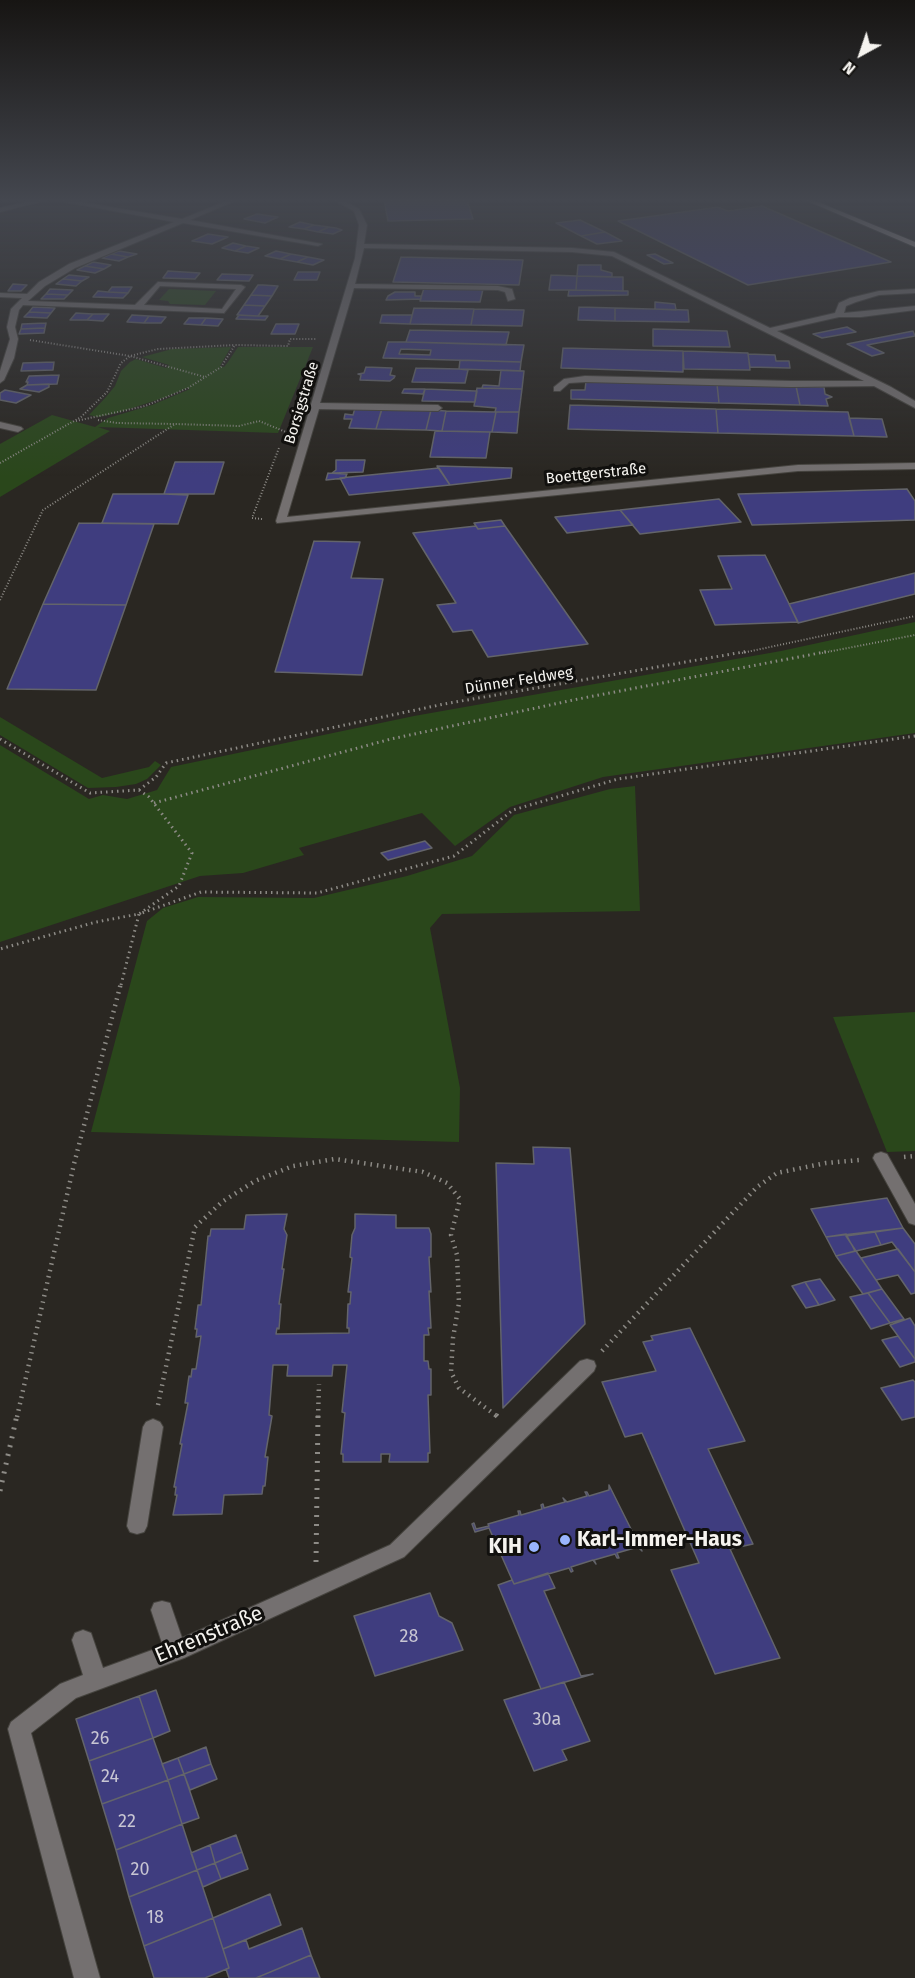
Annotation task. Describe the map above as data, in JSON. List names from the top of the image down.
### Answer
{
  "streets": {
    "street": ["Borsigstraße", "Boettgerstraße", "Ehrenstraße"],
    "path": ["Dünner Feldweg"]
  },
  "crossings": [
    ["Borsigstraße", "Boettgerstraße"]
  ],
  "places": ["Karl-Immer-Haus", "KIH"],
  "house_numbers": [
    "28",
    "30a",
    "26",
    "24",
    "22",
    "20",
    "18"
  ],
  "north": "bottom left"
}
